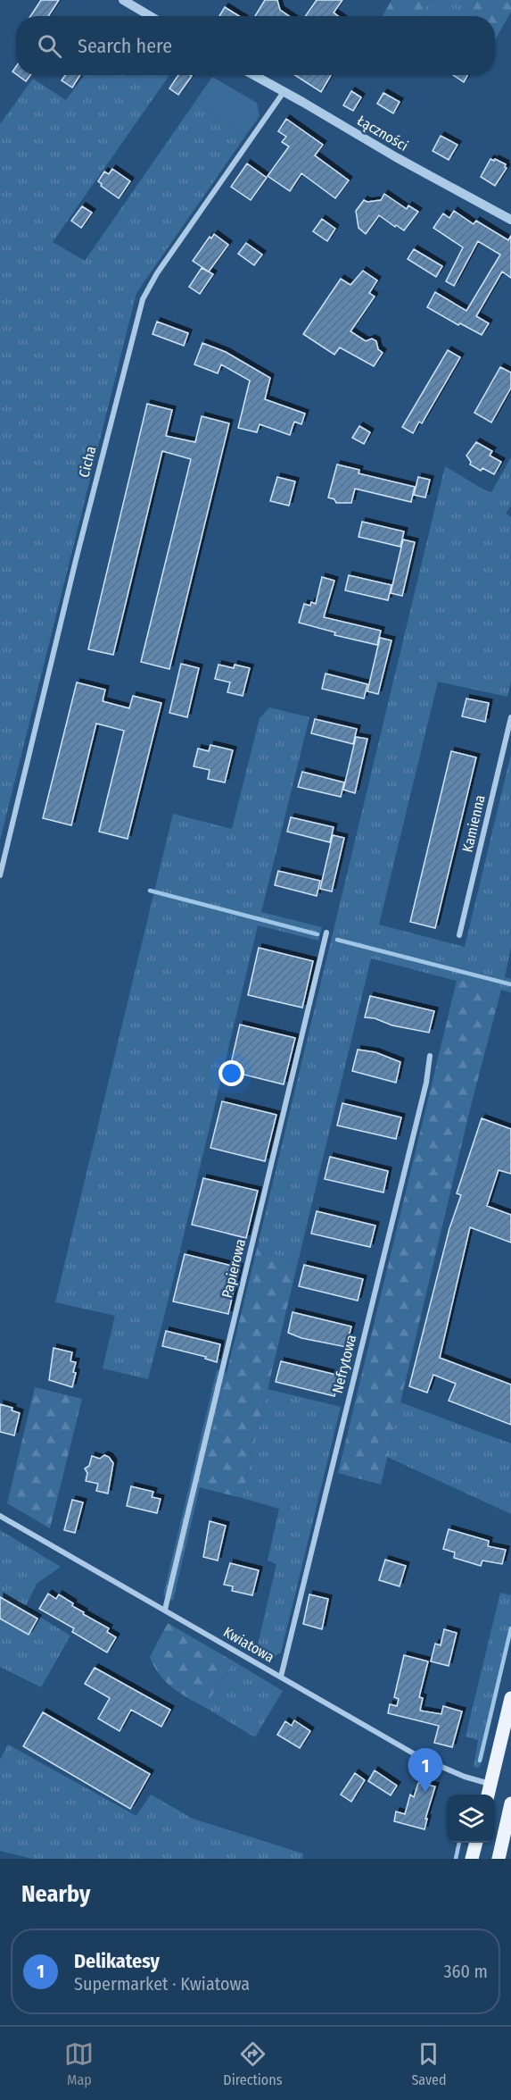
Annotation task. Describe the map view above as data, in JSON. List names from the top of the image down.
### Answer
{
  "streets": {
    "street": [
      "Łączności",
      "Cicha",
      "Kamienna",
      "Papierowa",
      "Nefrytowa",
      "Kwiatowa"
    ]
  },
  "crossings": [
    ["Łączności", "Cicha"],
    ["Papierowa", "Kwiatowa"],
    ["Nefrytowa", "Kwiatowa"]
  ],
  "page": {
    "search": "Search here",
    "pins": "1",
    "heading": "Nearby",
    "list": [
      {
        "mark": "1",
        "name": "Delikatesy",
        "note": "Supermarket · Kwiatowa",
        "value": "360 m"
      }
    ],
    "nav": ["Map", "Directions", "Saved"]
  }
}
